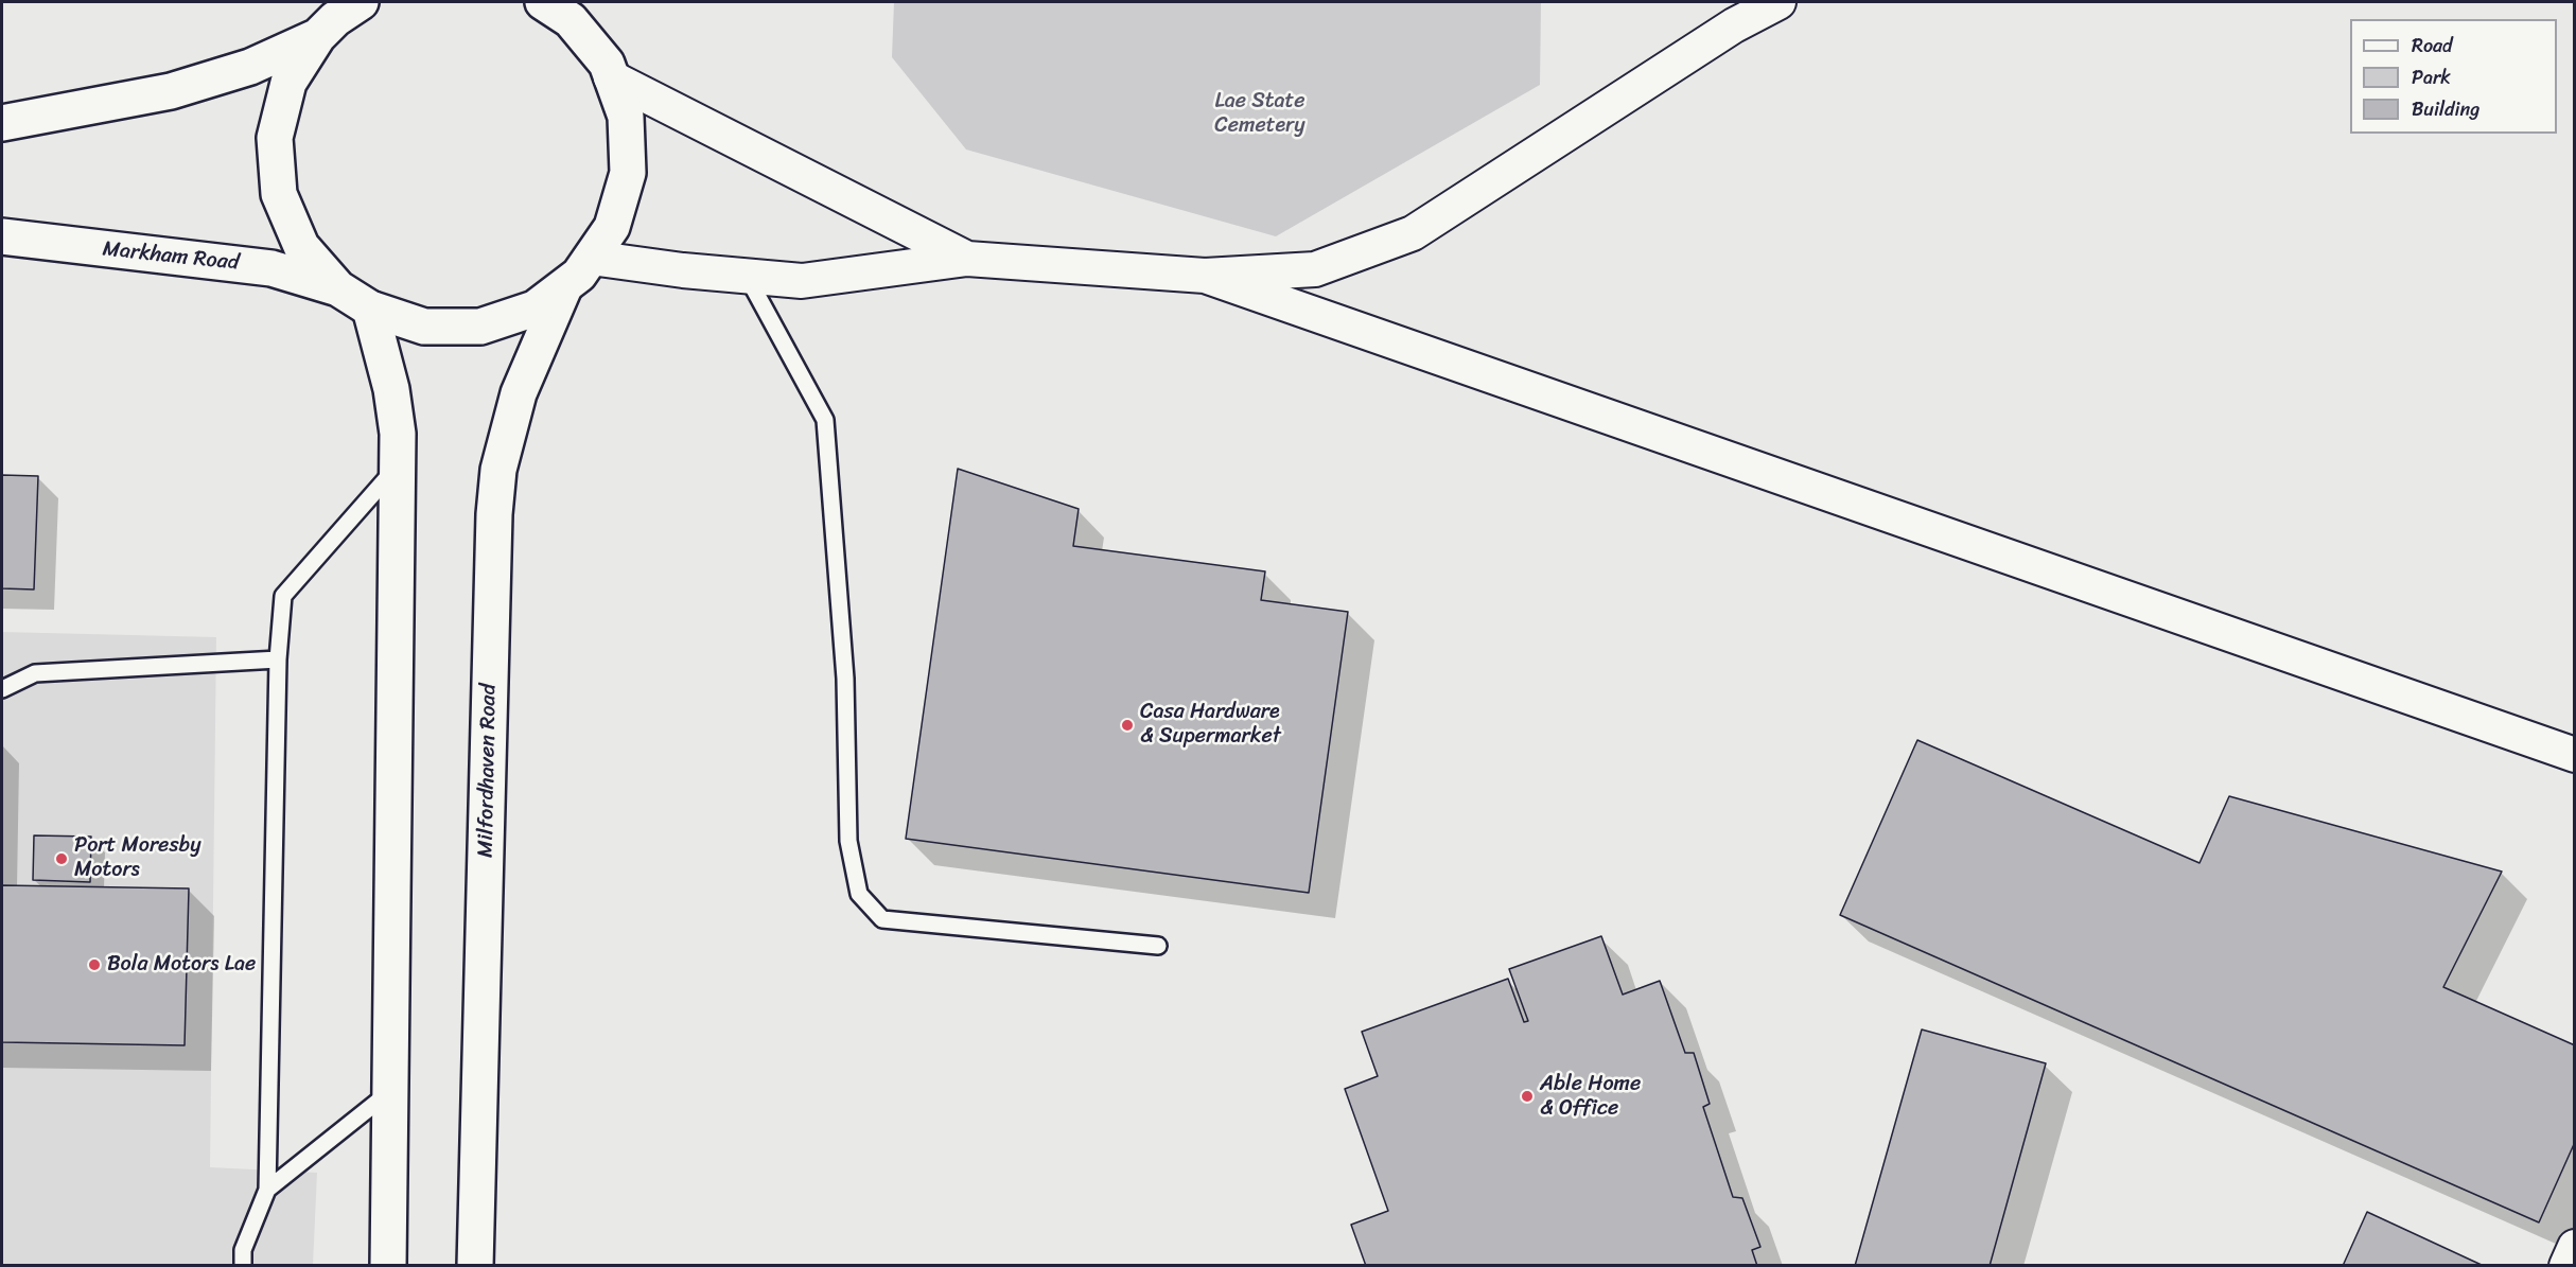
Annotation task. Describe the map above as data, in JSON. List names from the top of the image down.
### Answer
{
  "streets": {
    "main road": ["Markham Road", "Milfordhaven Road"]
  },
  "parks": ["Lae State Cemetery"],
  "places": [
    "Casa Hardware & Supermarket",
    "Port Moresby Motors",
    "Bola Motors Lae",
    "Able Home & Office"
  ],
  "legend": ["Road", "Park", "Building"]
}
